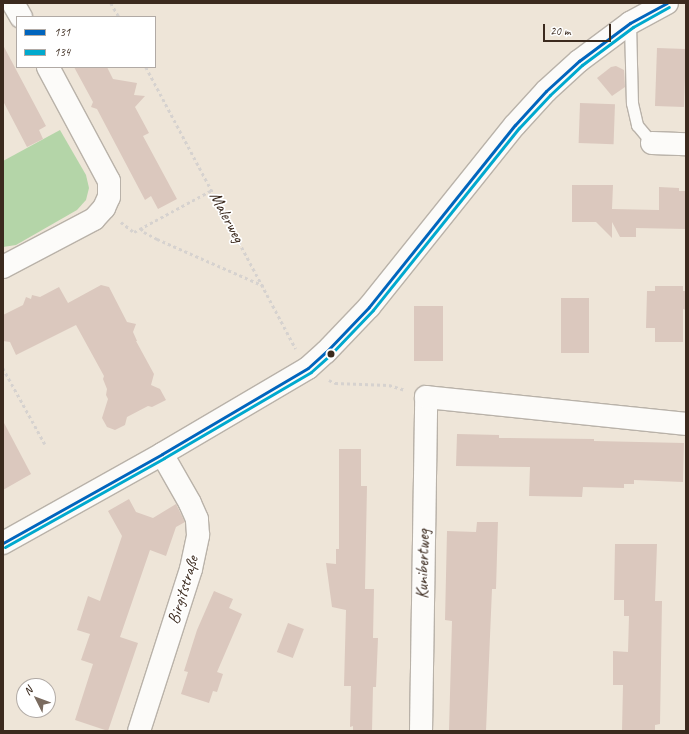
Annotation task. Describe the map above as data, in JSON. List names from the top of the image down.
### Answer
{
  "streets": {
    "street": ["Kunibertweg", "Birgitstraße"],
    "path": ["Malerweg"]
  },
  "lines": ["transit line 131", "transit line 134"],
  "legend": ["131", "134"],
  "scale_bar": "20 m",
  "north": "top left"
}
